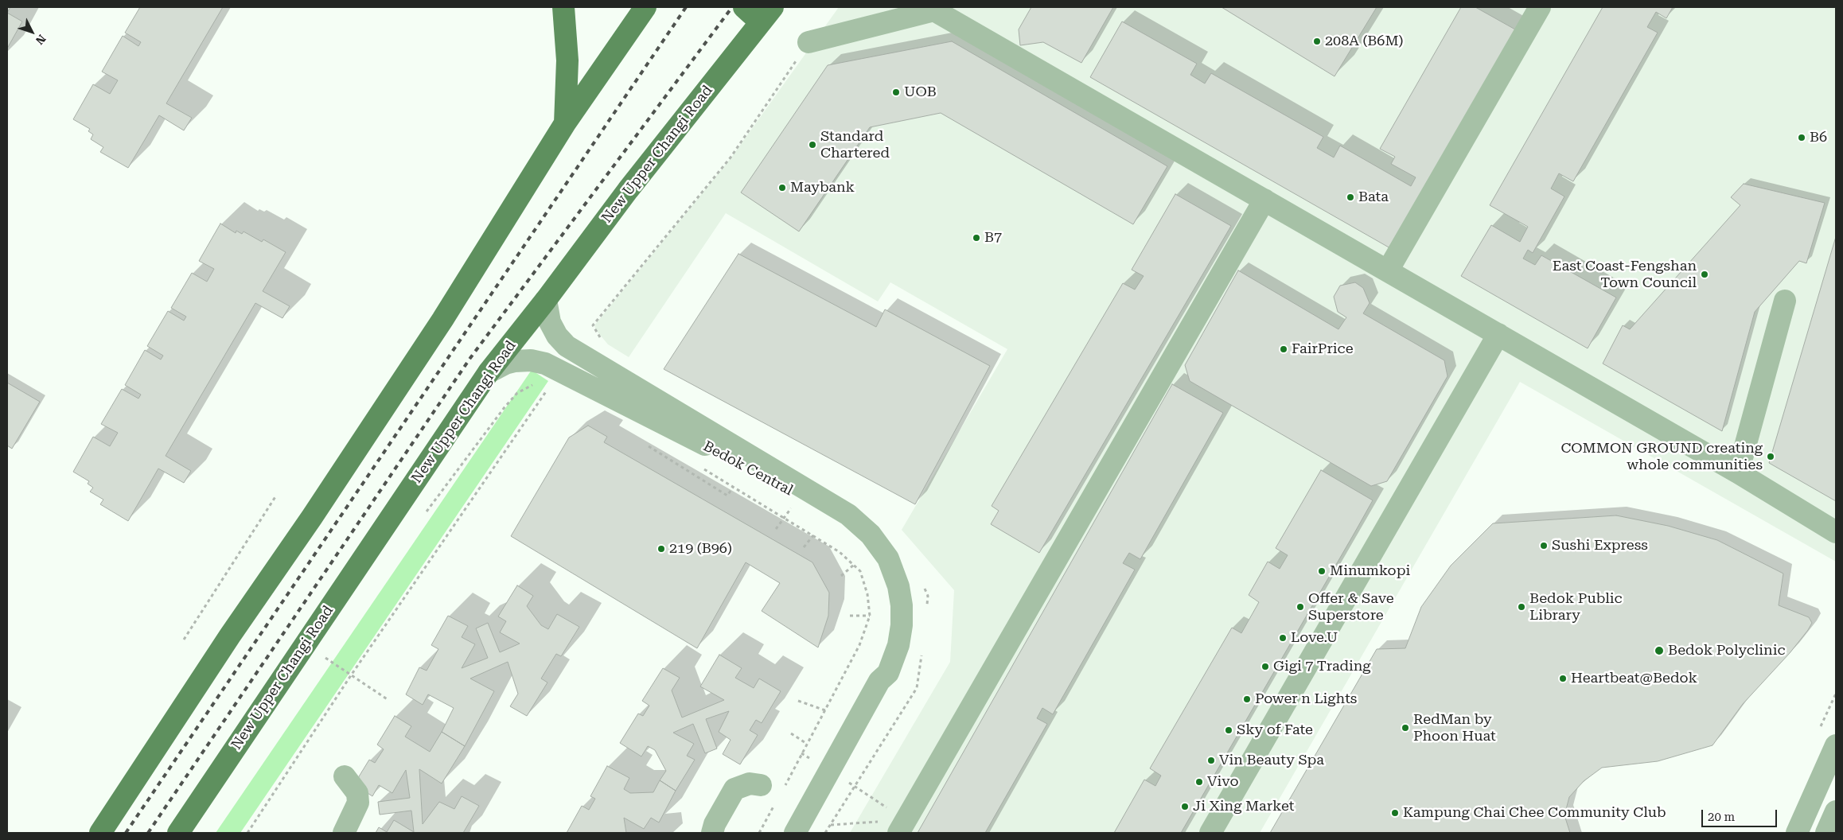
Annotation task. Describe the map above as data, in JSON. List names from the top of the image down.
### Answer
{
  "streets": {
    "main road": ["New Upper Changi Road"],
    "street": ["Bedok Central"]
  },
  "crossings": [
    ["New Upper Changi Road", "Bedok Central"]
  ],
  "places": [
    "208A (B6M)",
    "UOB",
    "B6",
    "Standard Chartered",
    "Maybank",
    "Bata",
    "B7",
    "East Coast-Fengshan Town Council",
    "FairPrice",
    "COMMON GROUND creating whole communities",
    "Sushi Express",
    "219 (B96)",
    "Minumkopi",
    "Offer & Save Superstore",
    "Bedok Public Library",
    "Love.U",
    "Bedok Polyclinic",
    "Gigi 7 Trading",
    "Heartbeat@Bedok",
    "Power n Lights",
    "RedMan by Phoon Huat",
    "Sky of Fate",
    "Vin Beauty Spa",
    "Vivo",
    "Ji Xing Market",
    "Kampung Chai Chee Community Club"
  ],
  "scale_bar": "20 m",
  "north": "bottom right"
}
